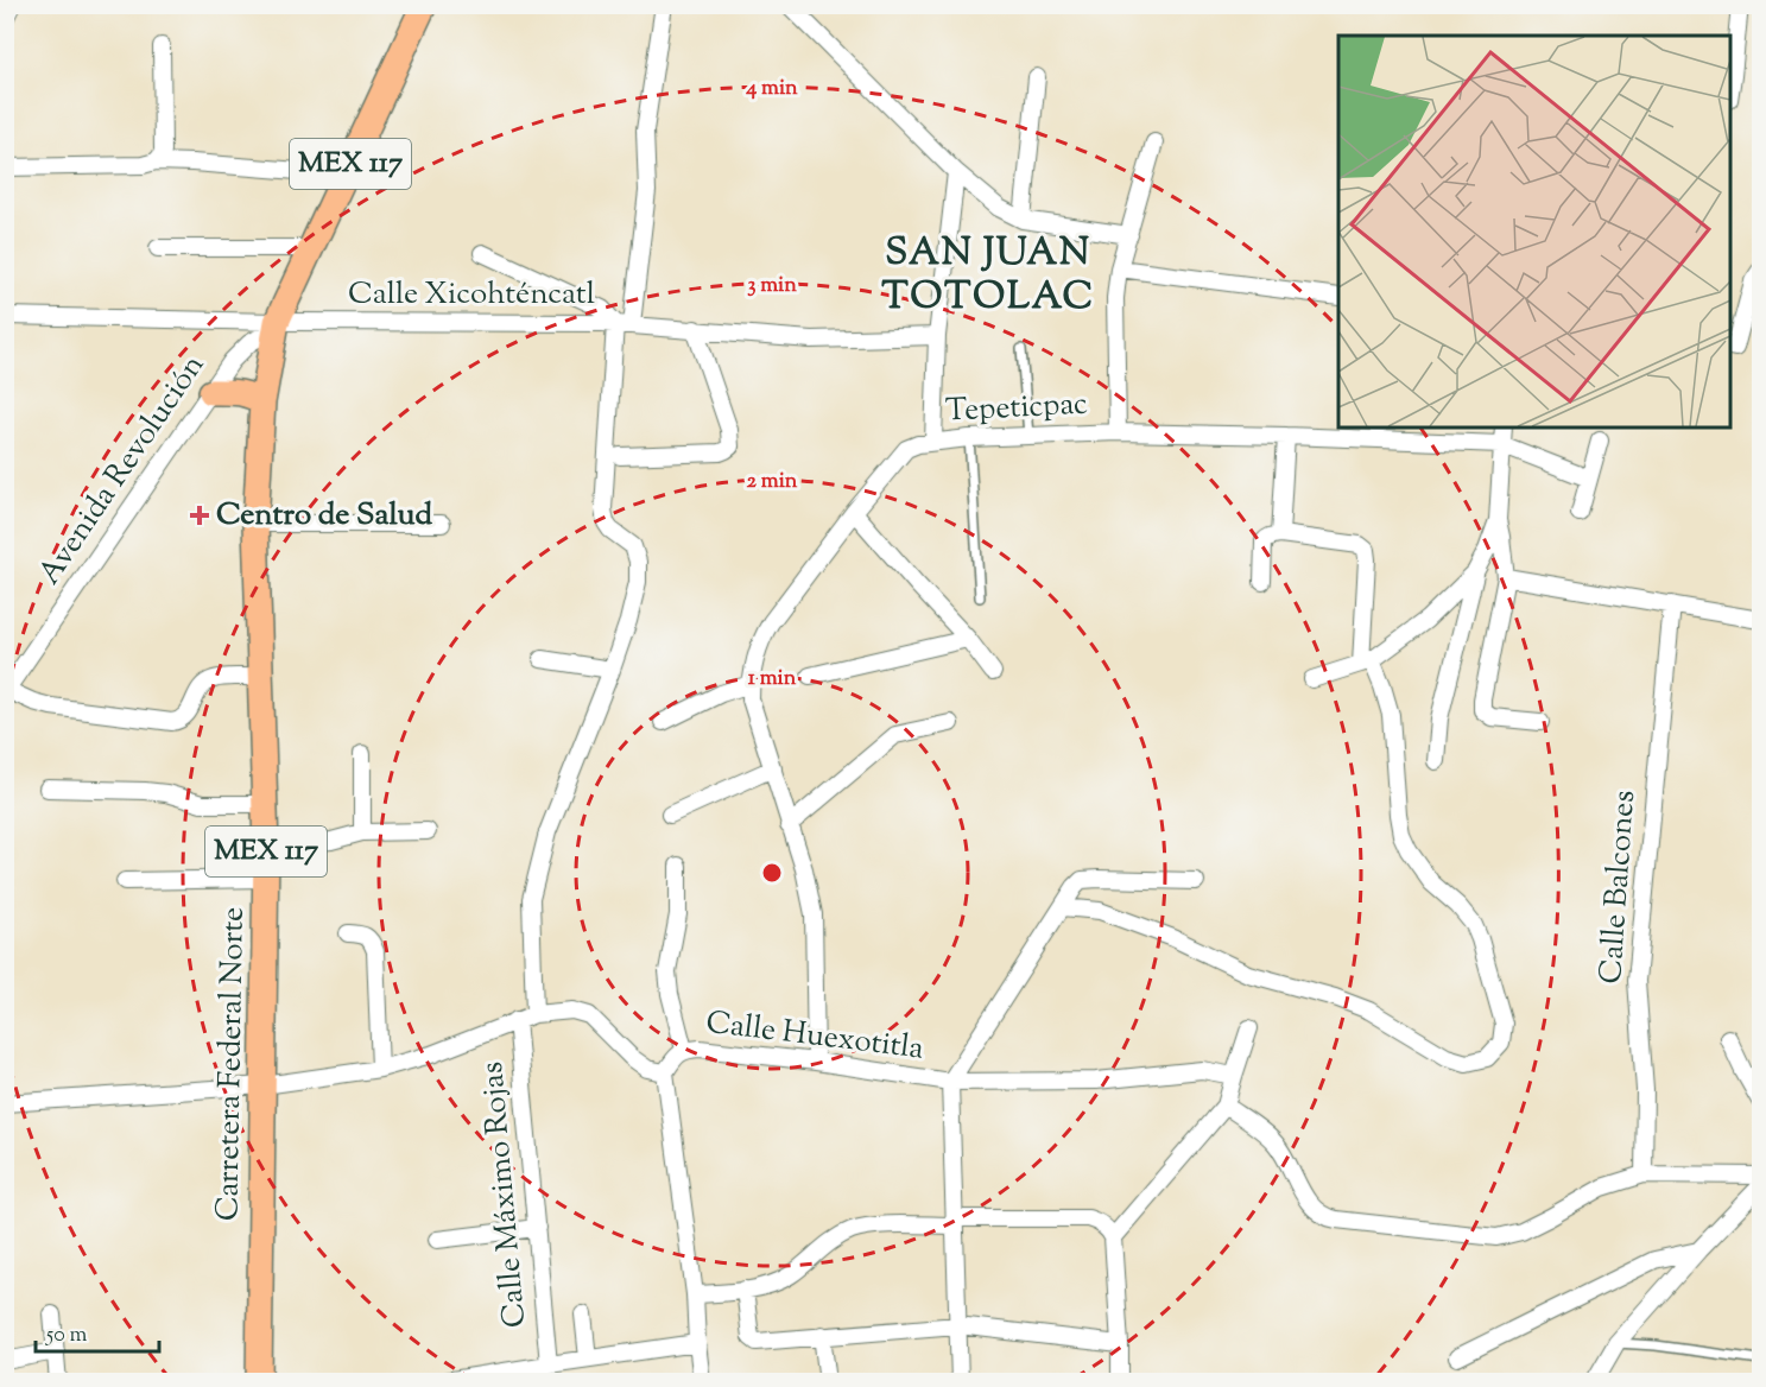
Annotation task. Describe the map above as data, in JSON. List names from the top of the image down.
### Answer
{
  "streets": {
    "main road": ["MEX 117", "Carretera Federal Norte"],
    "street": [
      "Calle Xicohténcatl",
      "Tepeticpac",
      "Avenida Revolución",
      "Calle Balcones",
      "Calle Huexotitla",
      "Calle Máximo Rojas"
    ]
  },
  "crossings": [
    ["MEX 117", "Calle Xicohténcatl"],
    ["MEX 117", "Avenida Revolución"],
    ["MEX 117", "Carretera Federal Norte"],
    ["Calle Xicohténcatl", "Avenida Revolución"],
    ["Calle Xicohténcatl", "Carretera Federal Norte"],
    ["Avenida Revolución", "Carretera Federal Norte"]
  ],
  "districts": ["SAN JUAN TOTOLAC"],
  "places": {
    "health": ["Centro de Salud"]
  },
  "scale_bar": "50 m",
  "rings": [
    "4 min",
    "3 min",
    "2 min",
    "1 min"
  ]
}
